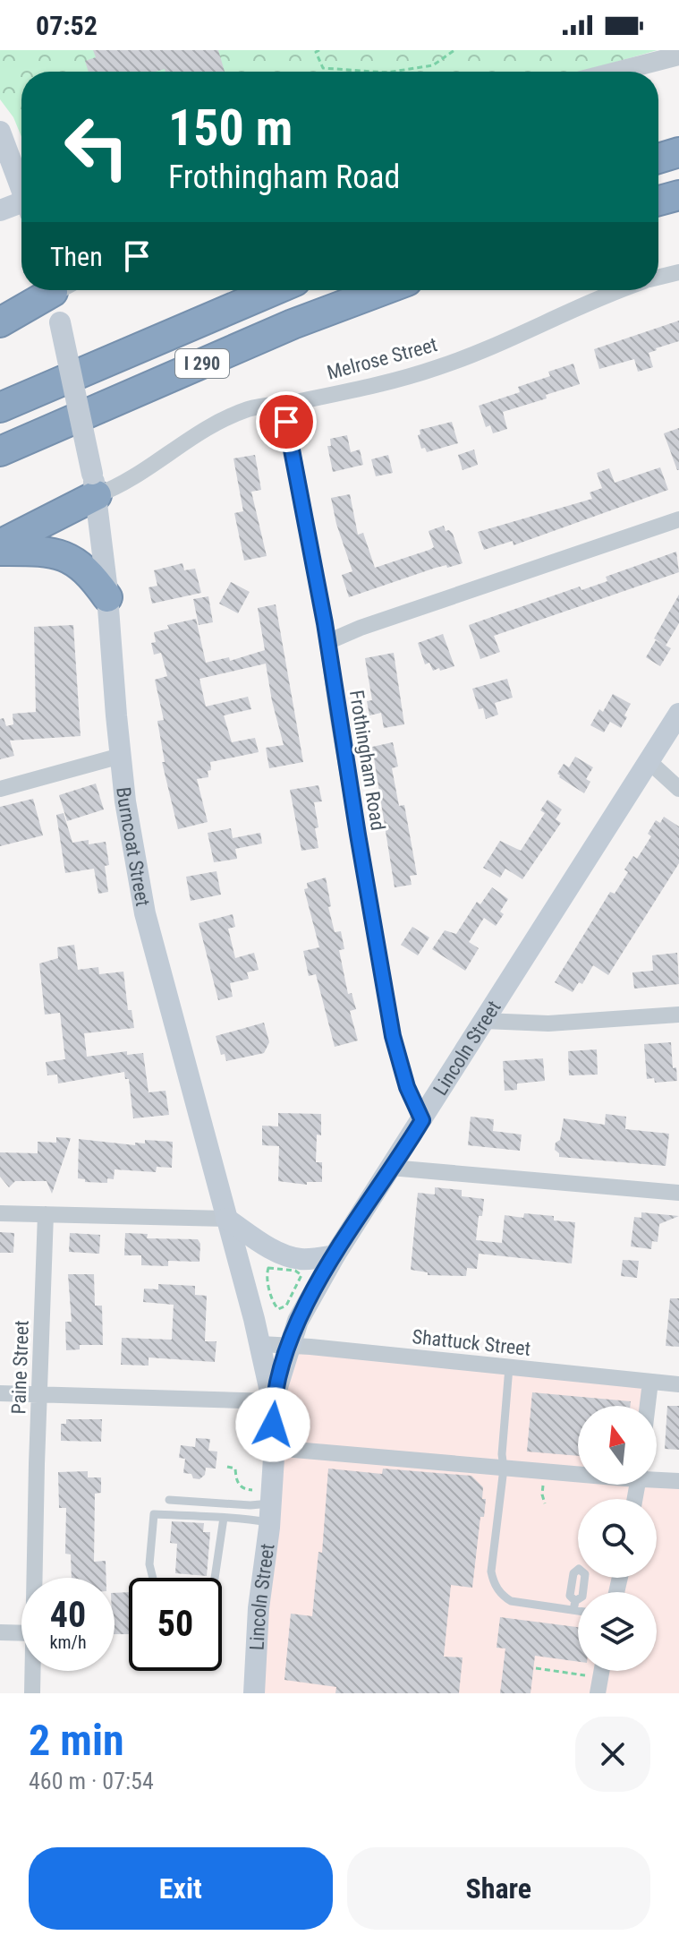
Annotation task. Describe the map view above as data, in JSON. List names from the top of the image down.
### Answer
{
  "streets": {
    "highway": ["I 290"],
    "main road": ["Burncoat Street", "Lincoln Street"],
    "street": [
      "Melrose Street",
      "Frothingham Road",
      "Shattuck Street",
      "Paine Street"
    ]
  },
  "crossings": [
    ["Melrose Street", "Frothingham Road"],
    ["Melrose Street", "Burncoat Street"],
    ["Frothingham Road", "Lincoln Street"],
    ["Burncoat Street", "Lincoln Street"],
    ["Burncoat Street", "Shattuck Street"],
    ["Lincoln Street", "Shattuck Street"]
  ],
  "north": "top",
  "page": {
    "status": "07:52",
    "turn": ["150 m", "Frothingham Road"],
    "then": "Then",
    "speed": "40 km/h",
    "limit": "50",
    "heading": ["2 min", "460 m · 07:54"],
    "buttons": ["Exit", "Share"]
  }
}
